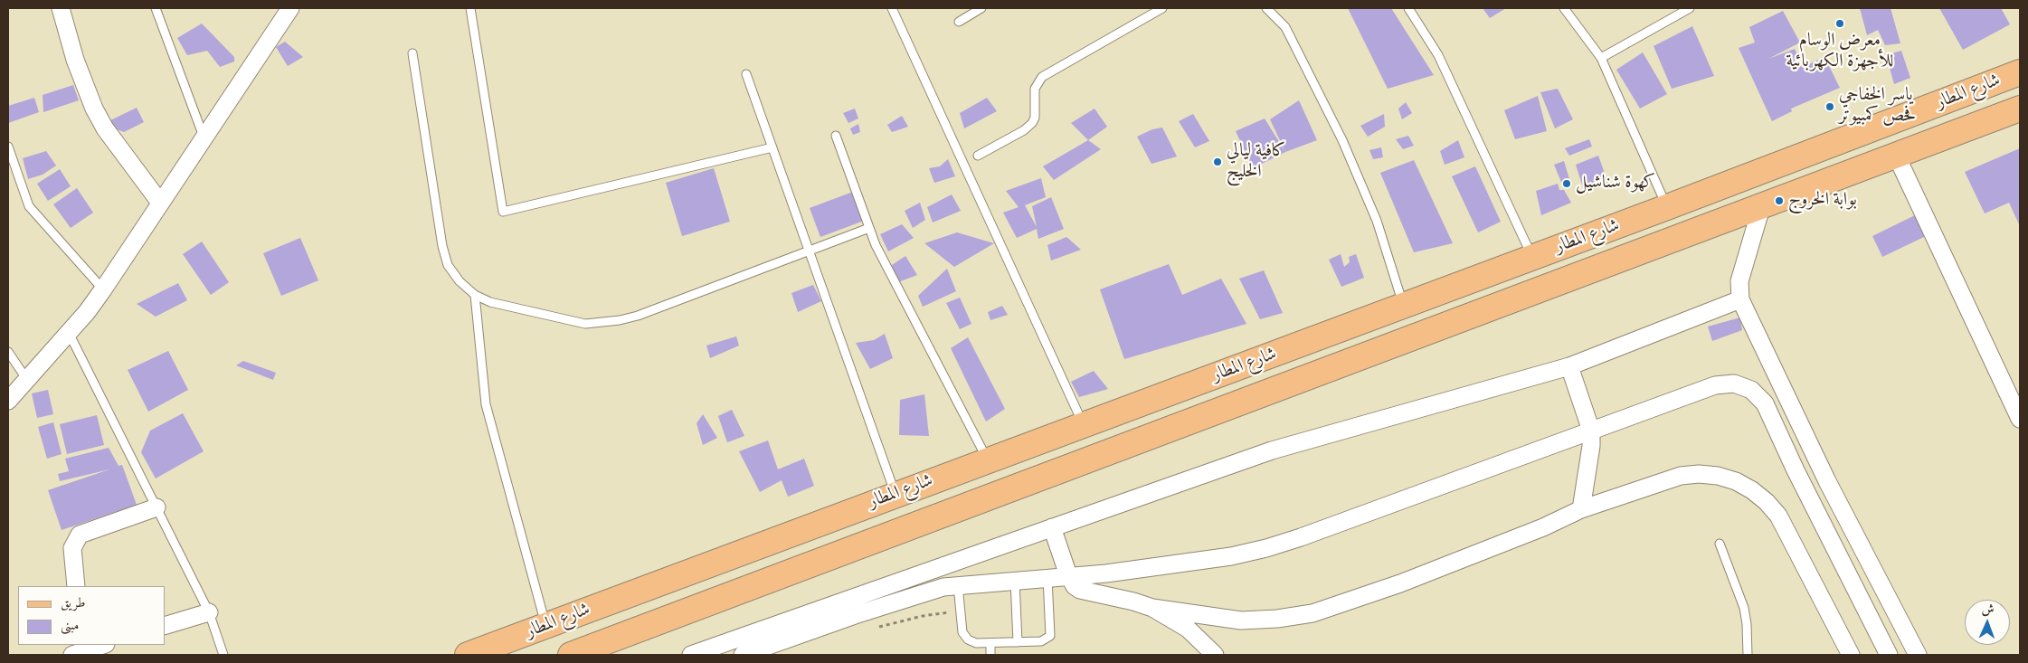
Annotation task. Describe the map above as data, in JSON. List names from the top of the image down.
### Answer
{
  "streets": {
    "main road": ["شارع المطار"]
  },
  "places": [
    "معرض الوسام للأجهزة الكهربائية",
    "ياسر الخفاجي فحص كمبيوتر",
    "كافية ليالي الخليج",
    "كهوة شناشيل",
    "بوابة الخروج"
  ],
  "legend": ["طريق", "مبنى"],
  "north": "top"
}
